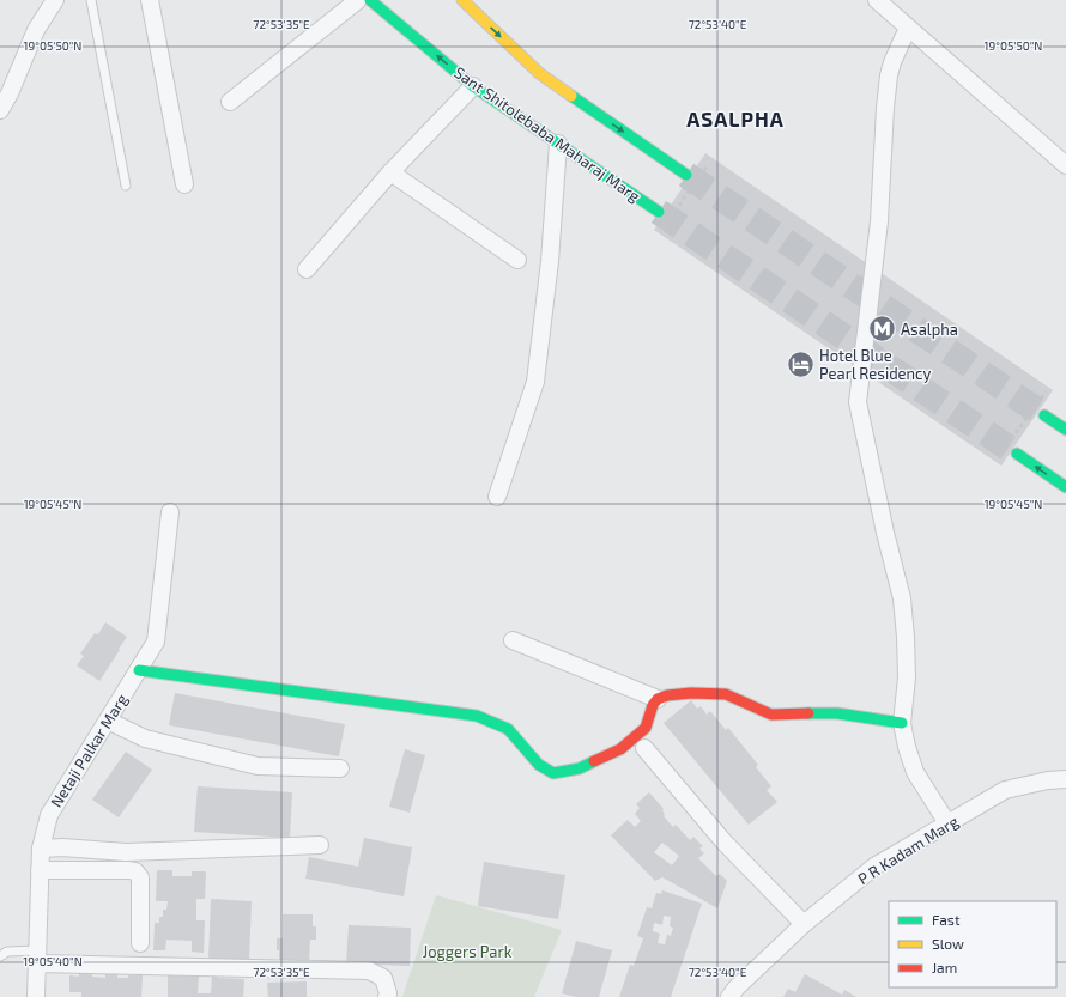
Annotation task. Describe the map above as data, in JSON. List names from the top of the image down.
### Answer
{
  "streets": {
    "street": ["Sant Shitolebaba Maharaj Marg", "Netaji Palkar Marg", "P R Kadam Marg"]
  },
  "districts": ["ASALPHA"],
  "parks": ["Joggers Park"],
  "places": {
    "metro station": ["Asalpha"],
    "hotel": ["Hotel Blue Pearl Residency"]
  },
  "legend": ["Fast", "Slow", "Jam"],
  "coordinates": [
    "72°53'35\"E",
    "72°53'40\"E",
    "19°05'50\"N",
    "19°05'45\"N",
    "19°05'40\"N"
  ]
}
